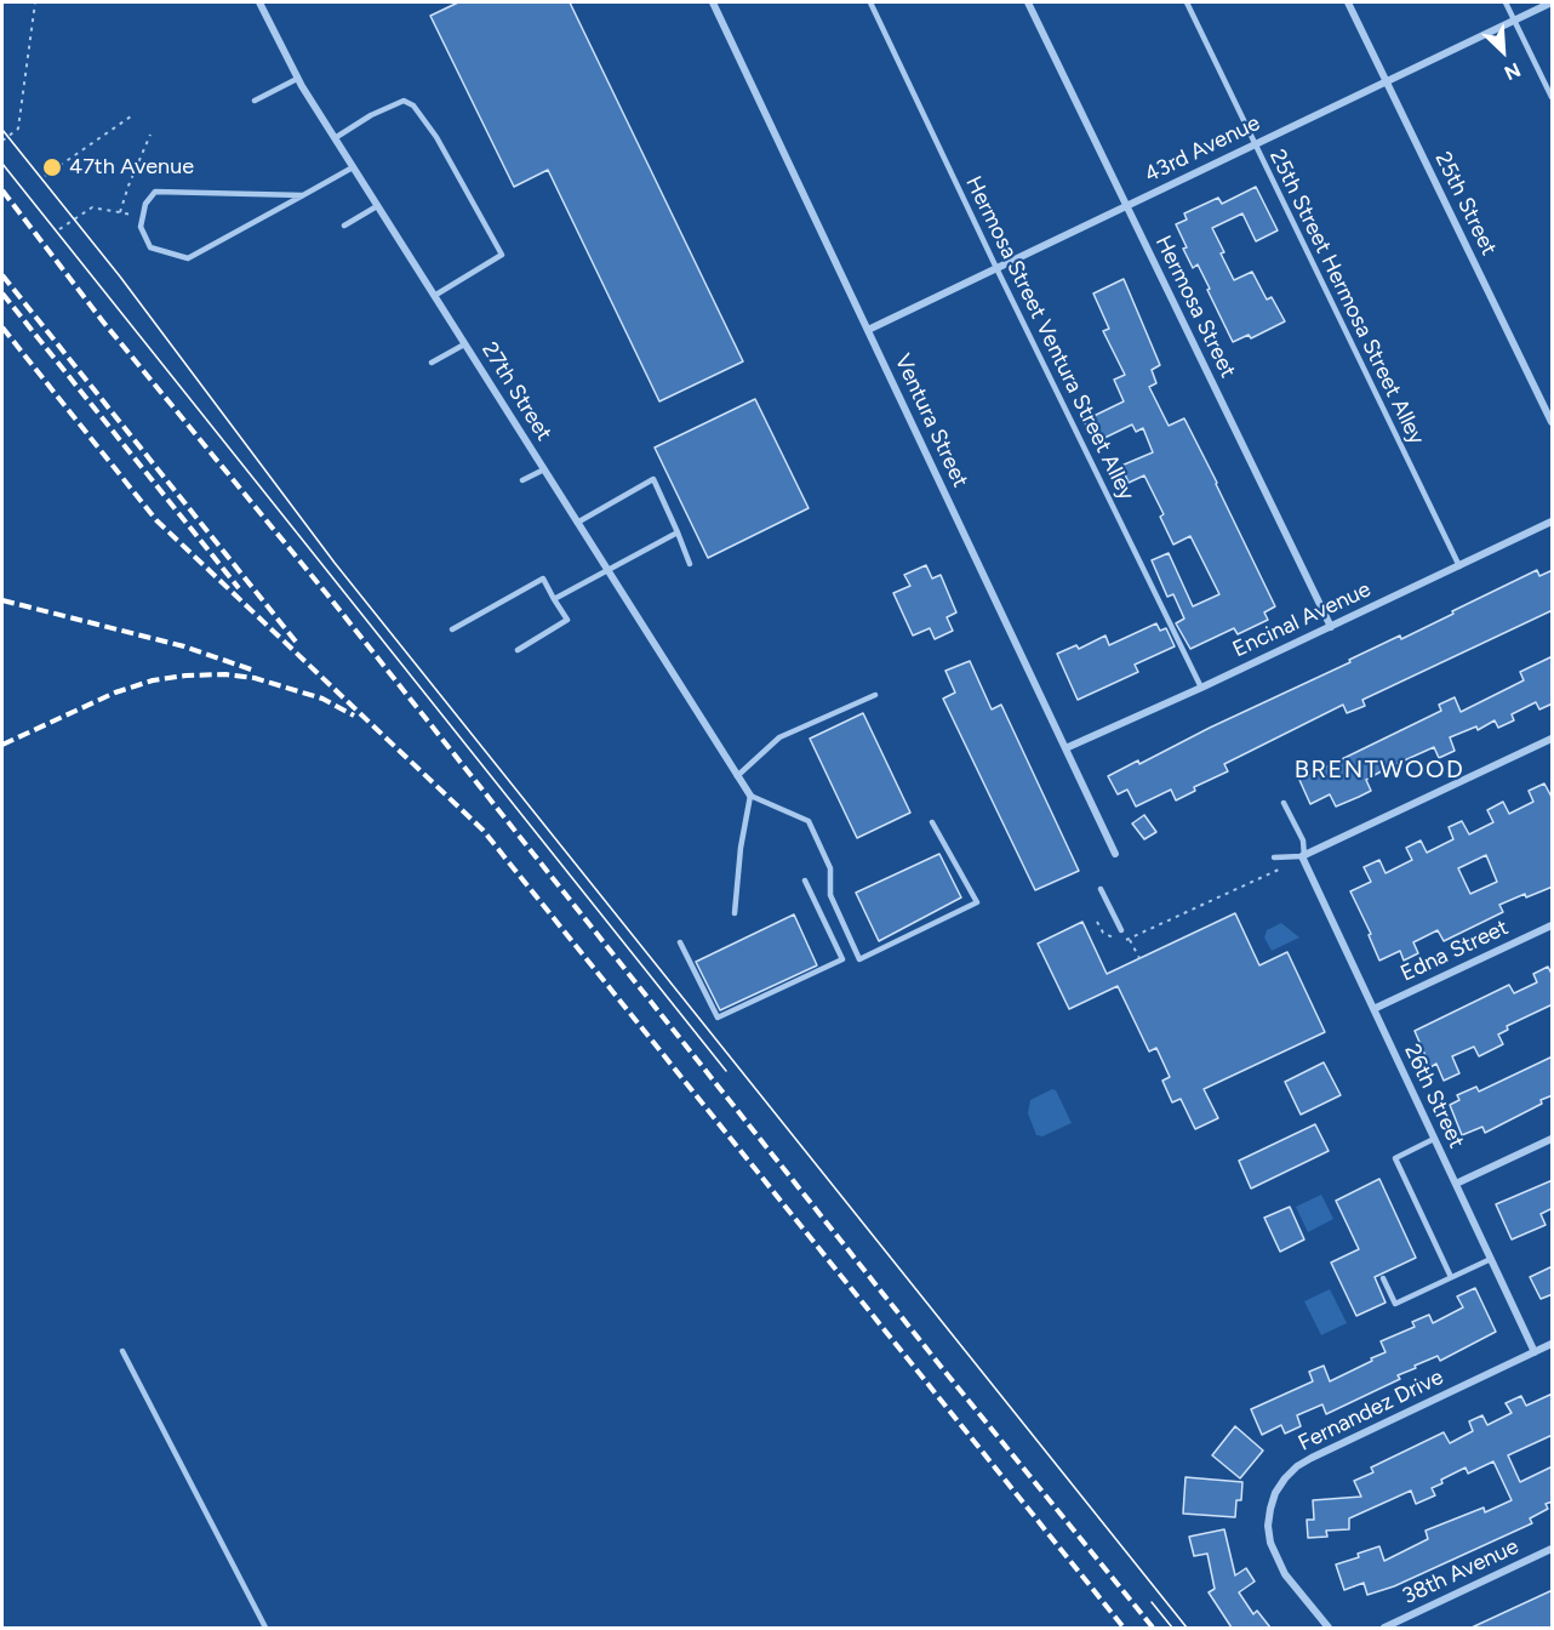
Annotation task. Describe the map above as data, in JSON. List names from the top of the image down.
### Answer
{
  "streets": {
    "street": [
      "43rd Avenue",
      "25th Street",
      "Hermosa Street",
      "27th Street",
      "Ventura Street",
      "Encinal Avenue",
      "Edna Street",
      "26th Street",
      "Fernandez Drive",
      "38th Avenue"
    ],
    "lane": ["25th Street Hermosa Street Alley", "Hermosa Street Ventura Street Alley"]
  },
  "crossings": [
    ["43rd Avenue", "25th Street"],
    ["43rd Avenue", "25th Street Hermosa Street Alley"],
    ["43rd Avenue", "Hermosa Street"],
    ["43rd Avenue", "Hermosa Street Ventura Street Alley"],
    ["43rd Avenue", "Ventura Street"],
    ["25th Street Hermosa Street Alley", "Encinal Avenue"],
    ["Hermosa Street", "Encinal Avenue"],
    ["Hermosa Street Ventura Street Alley", "Encinal Avenue"],
    ["Ventura Street", "Encinal Avenue"],
    ["Edna Street", "26th Street"],
    ["26th Street", "Fernandez Drive"]
  ],
  "districts": ["BRENTWOOD"],
  "places": ["47th Avenue"],
  "north": "bottom right"
}
